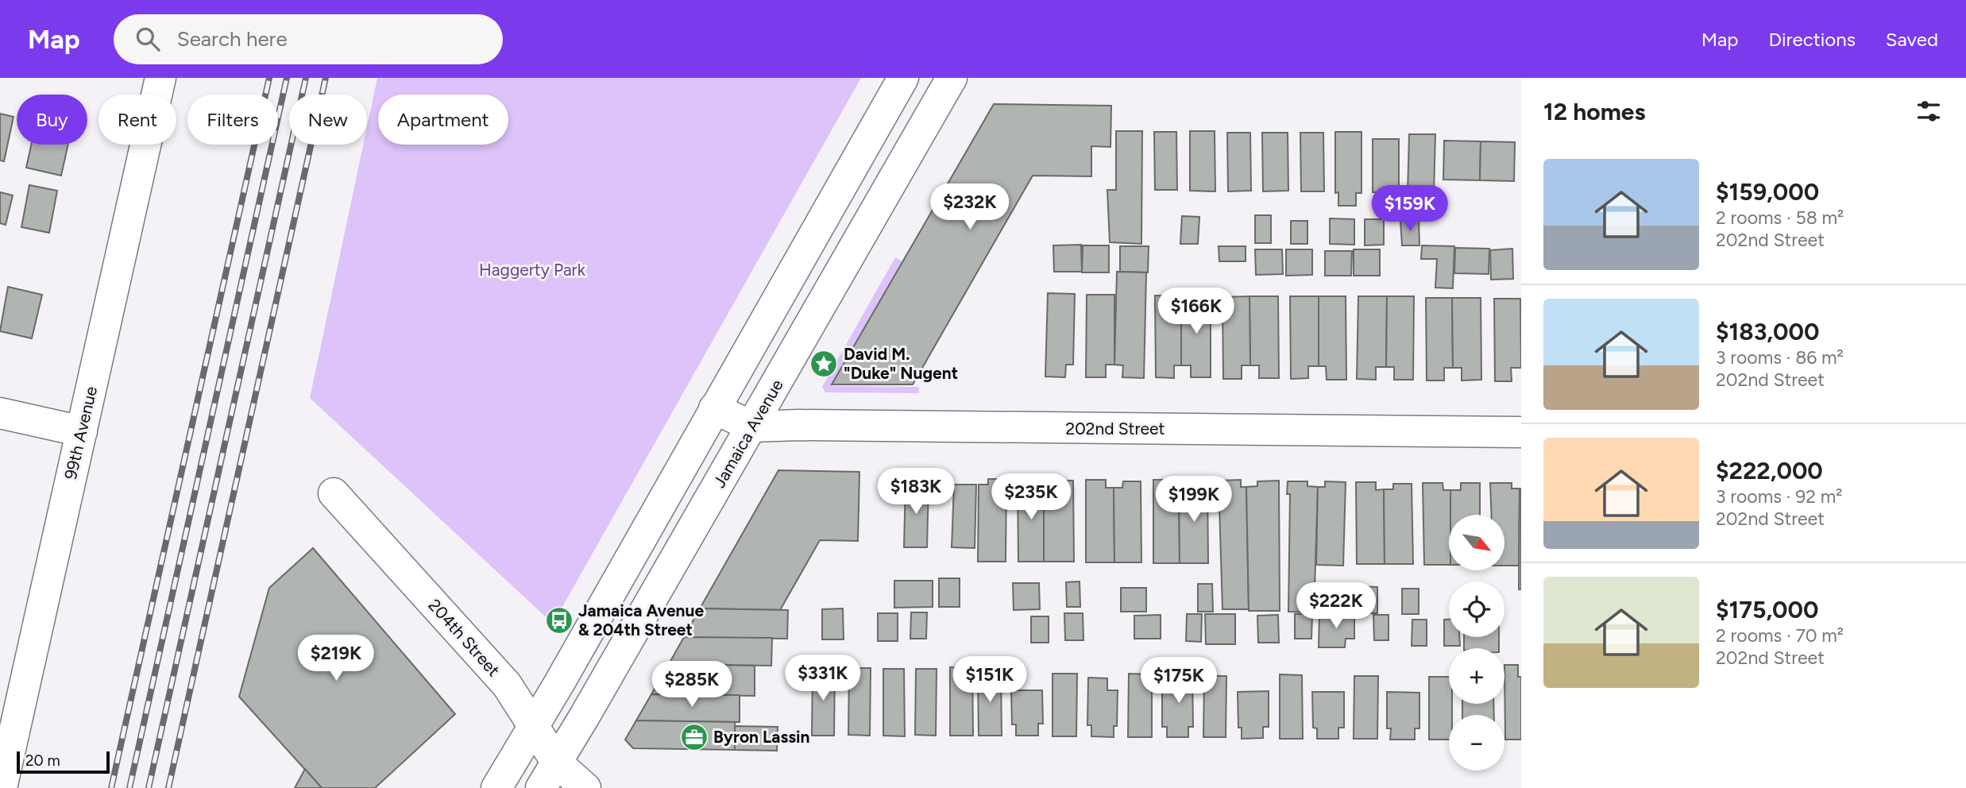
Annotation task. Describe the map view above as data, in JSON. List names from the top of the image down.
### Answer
{
  "streets": {
    "street": [
      "202nd Street",
      "99th Avenue",
      "Jamaica Avenue",
      "204th Street"
    ]
  },
  "crossings": [
    ["202nd Street", "Jamaica Avenue"],
    ["Jamaica Avenue", "204th Street"]
  ],
  "parks": ["Haggerty Park"],
  "places": {
    "place": ["David M. \"Duke\" Nugent"],
    "bus stop": ["Jamaica Avenue & 204th Street"],
    "office": ["Byron Lassin"]
  },
  "scale_bar": "20 m",
  "north": "bottom right",
  "page": {
    "header": "Map",
    "search": "Search here",
    "nav": ["Map", "Directions", "Saved"],
    "heading": "12 homes",
    "chip": [
      "Buy",
      "Rent",
      "Filters",
      "New",
      "Apartment"
    ],
    "list": [
      {
        "name": "$159,000",
        "note": "2 rooms · 58 m² · 202nd Street"
      },
      {
        "name": "$183,000",
        "note": "3 rooms · 86 m² · 202nd Street"
      },
      {
        "name": "$222,000",
        "note": "3 rooms · 92 m² · 202nd Street"
      },
      {
        "name": "$175,000",
        "note": "2 rooms · 70 m² · 202nd Street"
      }
    ],
    "price": [
      "$232K",
      "$159K",
      "$166K",
      "$183K",
      "$235K",
      "$199K",
      "$222K",
      "$219K",
      "$331K",
      "$151K",
      "$175K",
      "$285K"
    ],
    "map_buttons": ["+", "−"],
    "scale": "20 m"
  }
}
